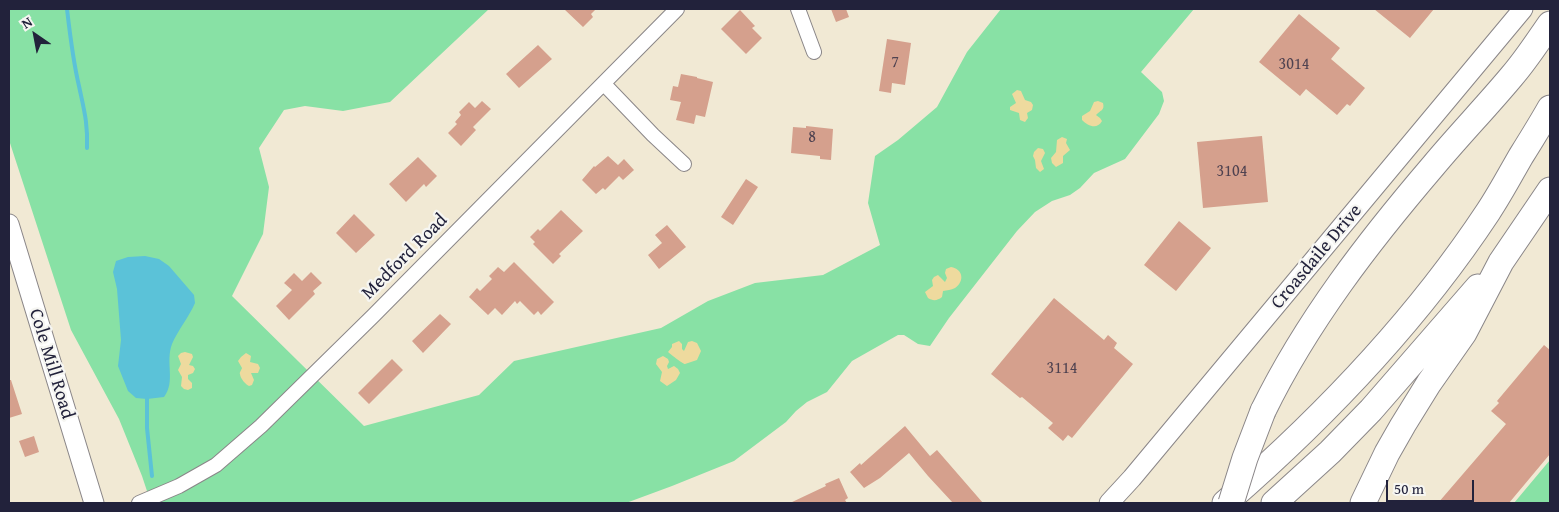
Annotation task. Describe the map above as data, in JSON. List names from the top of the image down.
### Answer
{
  "streets": {
    "street": ["Medford Road", "Croasdaile Drive", "Cole Mill Road"]
  },
  "house_numbers": [
    "7",
    "3014",
    "8",
    "3104",
    "3114"
  ],
  "scale_bar": "50 m",
  "north": "top left"
}
